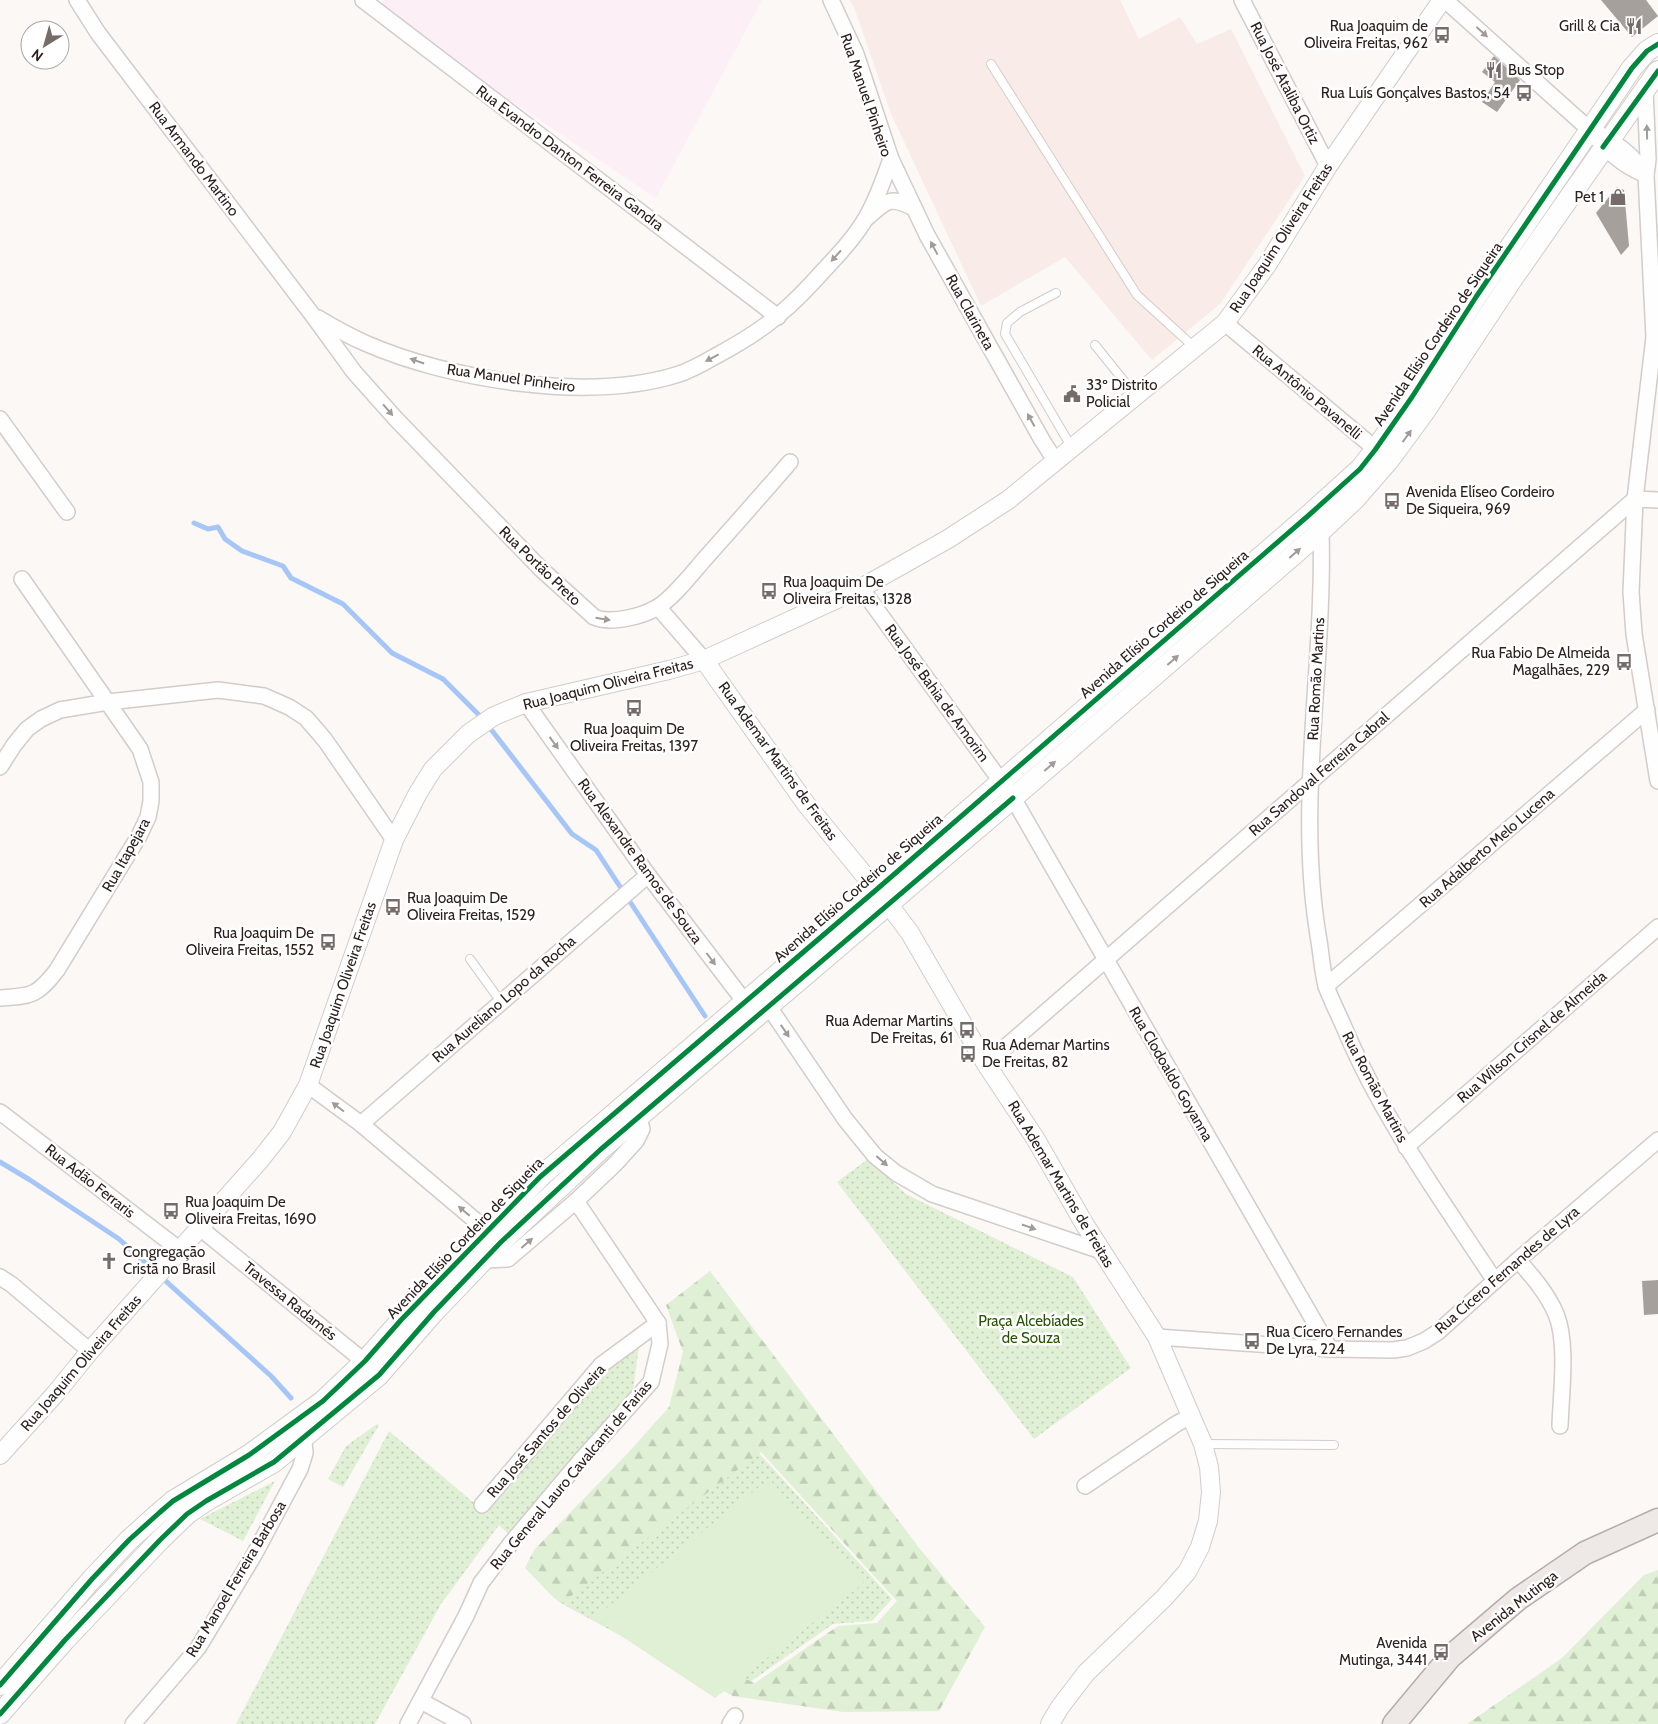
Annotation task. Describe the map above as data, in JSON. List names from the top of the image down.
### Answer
{
  "streets": {
    "main road": ["Avenida Elísio Cordeiro de Siqueira", "Avenida Mutinga"],
    "street": [
      "Rua José Ataliba Ortiz",
      "Rua Manuel Pinheiro",
      "Rua Evandro Danton Ferreira Gandra",
      "Rua Armando Martino",
      "Rua Joaquim Oliveira Freitas",
      "Rua Clarineta",
      "Rua Antônio Pavanelli",
      "Rua Portão Preto",
      "Rua Romão Martins",
      "Rua José Bahia de Amorim",
      "Rua Ademar Martins de Freitas",
      "Rua Sandoval Ferreira Cabral",
      "Rua Adalberto Melo Lucena",
      "Rua Itapejara",
      "Rua Alexandre Ramos de Souza",
      "Rua Aureliano Lopo da Rocha",
      "Rua Wilson Crisnel de Almeida",
      "Rua Clodoaldo Goyanna",
      "Rua Adão Ferraris",
      "Rua Cícero Fernandes de Lyra",
      "Travessa Radamés",
      "Rua José Santos de Oliveira",
      "Rua General Lauro Cavalcanti de Farias",
      "Rua Manoel Ferreira Barbosa"
    ]
  },
  "crossings": [
    ["Rua José Ataliba Ortiz", "Rua Joaquim Oliveira Freitas"],
    ["Rua Manuel Pinheiro", "Rua Evandro Danton Ferreira Gandra"],
    ["Rua Manuel Pinheiro", "Rua Armando Martino"],
    ["Rua Manuel Pinheiro", "Rua Clarineta"],
    ["Rua Manuel Pinheiro", "Rua Portão Preto"],
    ["Rua Armando Martino", "Rua Portão Preto"],
    ["Rua Joaquim Oliveira Freitas", "Rua Clarineta"],
    ["Rua Joaquim Oliveira Freitas", "Rua Antônio Pavanelli"],
    ["Rua Joaquim Oliveira Freitas", "Rua José Bahia de Amorim"],
    ["Rua Joaquim Oliveira Freitas", "Rua Ademar Martins de Freitas"],
    ["Rua Joaquim Oliveira Freitas", "Rua Alexandre Ramos de Souza"],
    ["Rua Joaquim Oliveira Freitas", "Rua Adão Ferraris"],
    ["Rua Joaquim Oliveira Freitas", "Travessa Radamés"],
    ["Avenida Elísio Cordeiro de Siqueira", "Rua Antônio Pavanelli"],
    ["Avenida Elísio Cordeiro de Siqueira", "Rua Romão Martins"],
    ["Avenida Elísio Cordeiro de Siqueira", "Rua José Bahia de Amorim"],
    ["Avenida Elísio Cordeiro de Siqueira", "Rua Ademar Martins de Freitas"],
    ["Avenida Elísio Cordeiro de Siqueira", "Rua Alexandre Ramos de Souza"],
    ["Avenida Elísio Cordeiro de Siqueira", "Rua Clodoaldo Goyanna"],
    ["Avenida Elísio Cordeiro de Siqueira", "Travessa Radamés"],
    ["Avenida Elísio Cordeiro de Siqueira", "Rua Manoel Ferreira Barbosa"],
    ["Rua Romão Martins", "Rua Sandoval Ferreira Cabral"],
    ["Rua Romão Martins", "Rua Adalberto Melo Lucena"],
    ["Rua Romão Martins", "Rua Wilson Crisnel de Almeida"],
    ["Rua Romão Martins", "Rua Cícero Fernandes de Lyra"],
    ["Rua José Bahia de Amorim", "Rua Clodoaldo Goyanna"],
    ["Rua Ademar Martins de Freitas", "Rua Sandoval Ferreira Cabral"],
    ["Rua Ademar Martins de Freitas", "Rua Alexandre Ramos de Souza"],
    ["Rua Ademar Martins de Freitas", "Rua Cícero Fernandes de Lyra"],
    ["Rua Sandoval Ferreira Cabral", "Rua Clodoaldo Goyanna"],
    ["Rua Alexandre Ramos de Souza", "Rua Aureliano Lopo da Rocha"],
    ["Rua Clodoaldo Goyanna", "Rua Cícero Fernandes de Lyra"],
    ["Rua José Santos de Oliveira", "Rua General Lauro Cavalcanti de Farias"]
  ],
  "one_way": [
    "Rua Manuel Pinheiro",
    "Rua Clarineta",
    "Rua Portão Preto",
    "Rua Alexandre Ramos de Souza"
  ],
  "parks": ["Praça Alcebíades de Souza"],
  "places": {
    "restaurant": ["Grill & Cia", "Bus Stop"],
    "bus stop": [
      "Rua Joaquim de Oliveira Freitas, 962",
      "Rua Luís Gonçalves Bastos, 54",
      "Avenida Elíseo Cordeiro De Siqueira, 969",
      "Rua Joaquim De Oliveira Freitas, 1328",
      "Rua Fabio De Almeida Magalhães, 229",
      "Rua Joaquim De Oliveira Freitas, 1397",
      "Rua Joaquim De Oliveira Freitas, 1529",
      "Rua Joaquim De Oliveira Freitas, 1552",
      "Rua Ademar Martins De Freitas, 61",
      "Rua Ademar Martins De Freitas, 82",
      "Rua Joaquim De Oliveira Freitas, 1690",
      "Rua Cícero Fernandes De Lyra, 224",
      "Avenida Mutinga, 3441"
    ],
    "shop": ["Pet 1"],
    "public building": ["33º Distrito Policial"],
    "church": ["Congregação Cristã no Brasil"]
  },
  "north": "bottom left"
}
